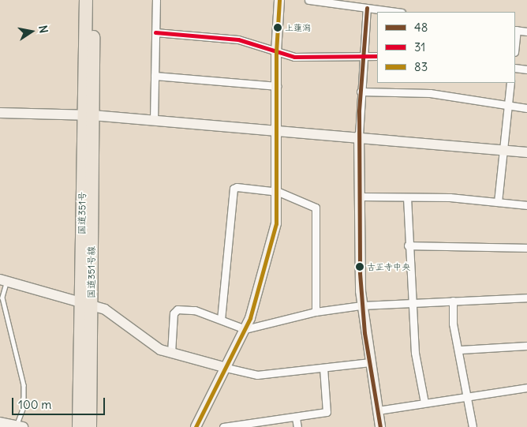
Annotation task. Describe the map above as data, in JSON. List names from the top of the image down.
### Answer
{
  "streets": {
    "highway": ["国道351号", "国道351号線"]
  },
  "crossings": [
    ["国道351号", "国道351号線"]
  ],
  "places": ["上蓮潟", "古正寺中央"],
  "lines": ["transit line 83", "transit line 48", "transit line 31"],
  "legend": ["48", "31", "83"],
  "scale_bar": "100 m",
  "north": "right"
}
